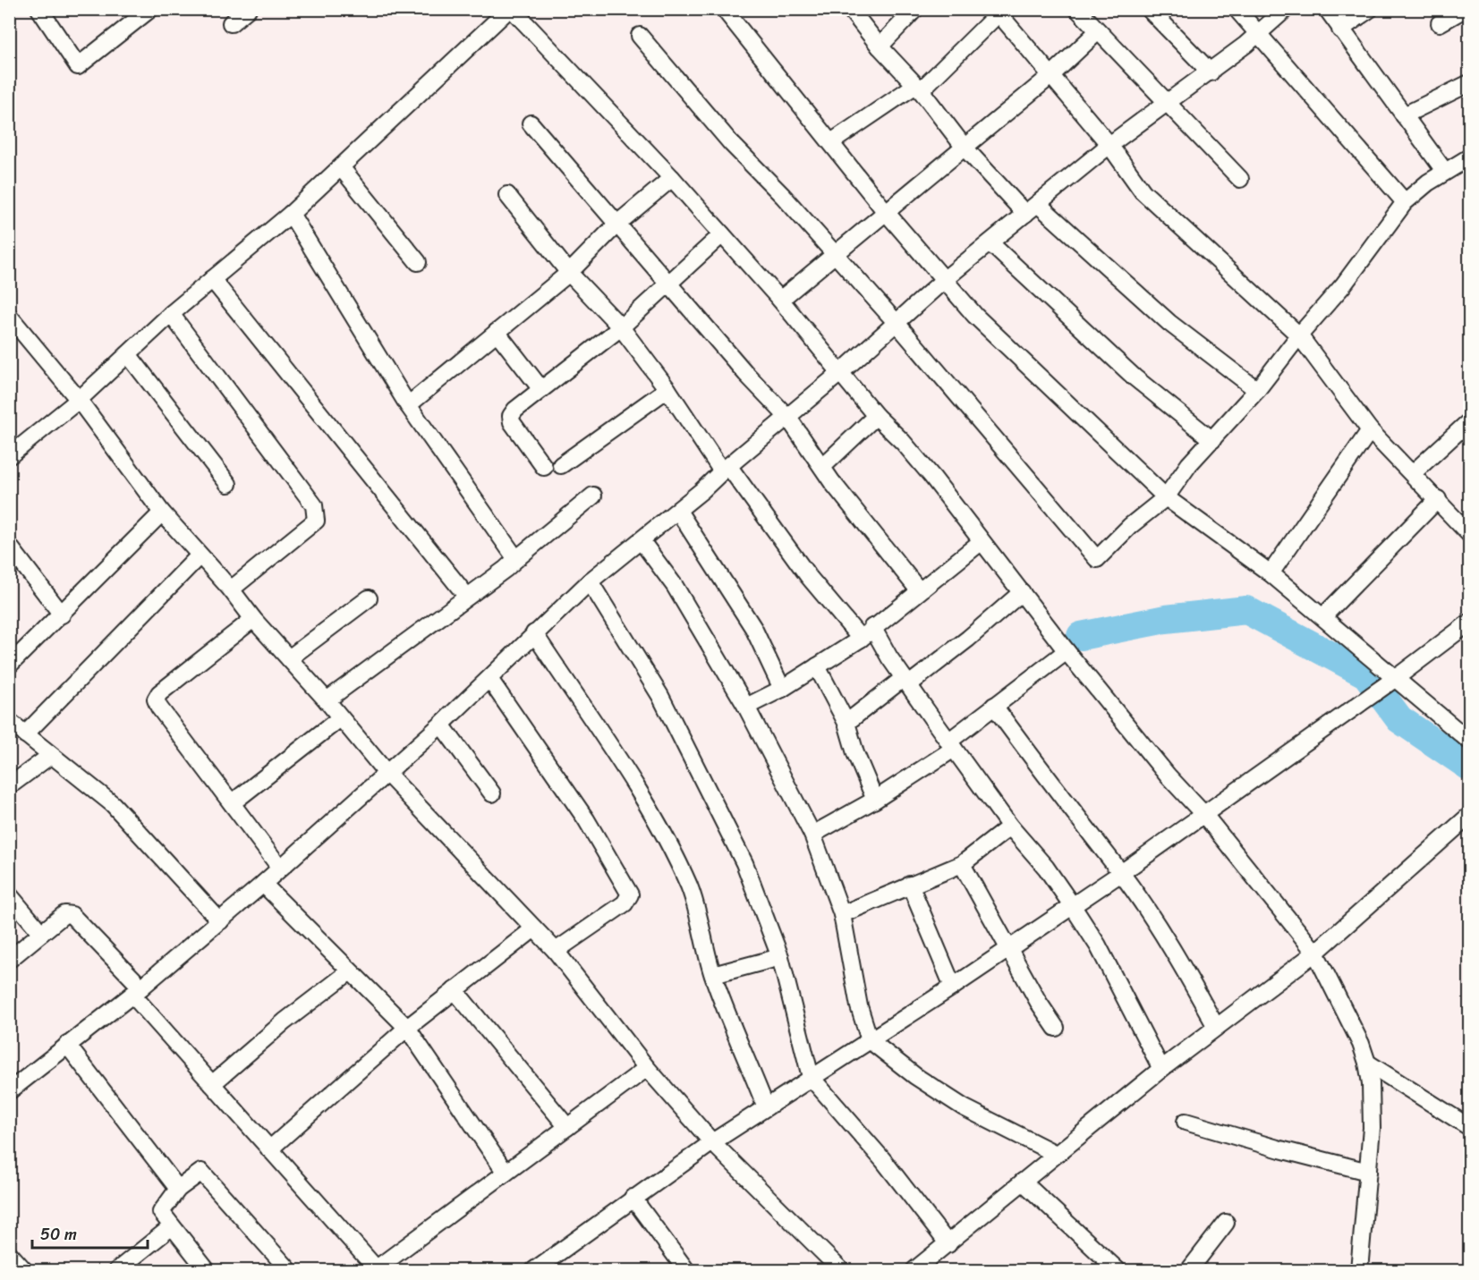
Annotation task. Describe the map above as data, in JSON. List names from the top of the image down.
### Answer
{
  "scale_bar": "50 m"
}
